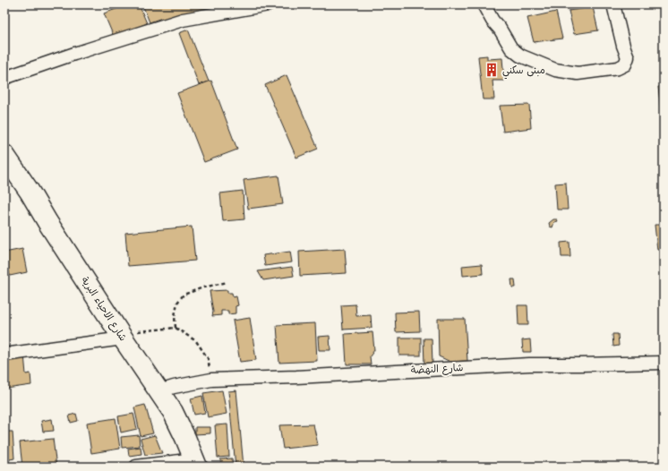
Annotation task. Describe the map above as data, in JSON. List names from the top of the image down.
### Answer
{
  "streets": {
    "main road": ["شارع الاحياء البرية"],
    "street": ["شارع النهضة"]
  },
  "crossings": [
    ["شارع الاحياء البرية", "شارع النهضة"]
  ],
  "places": {
    "building": ["مبنى سكني"]
  }
}
